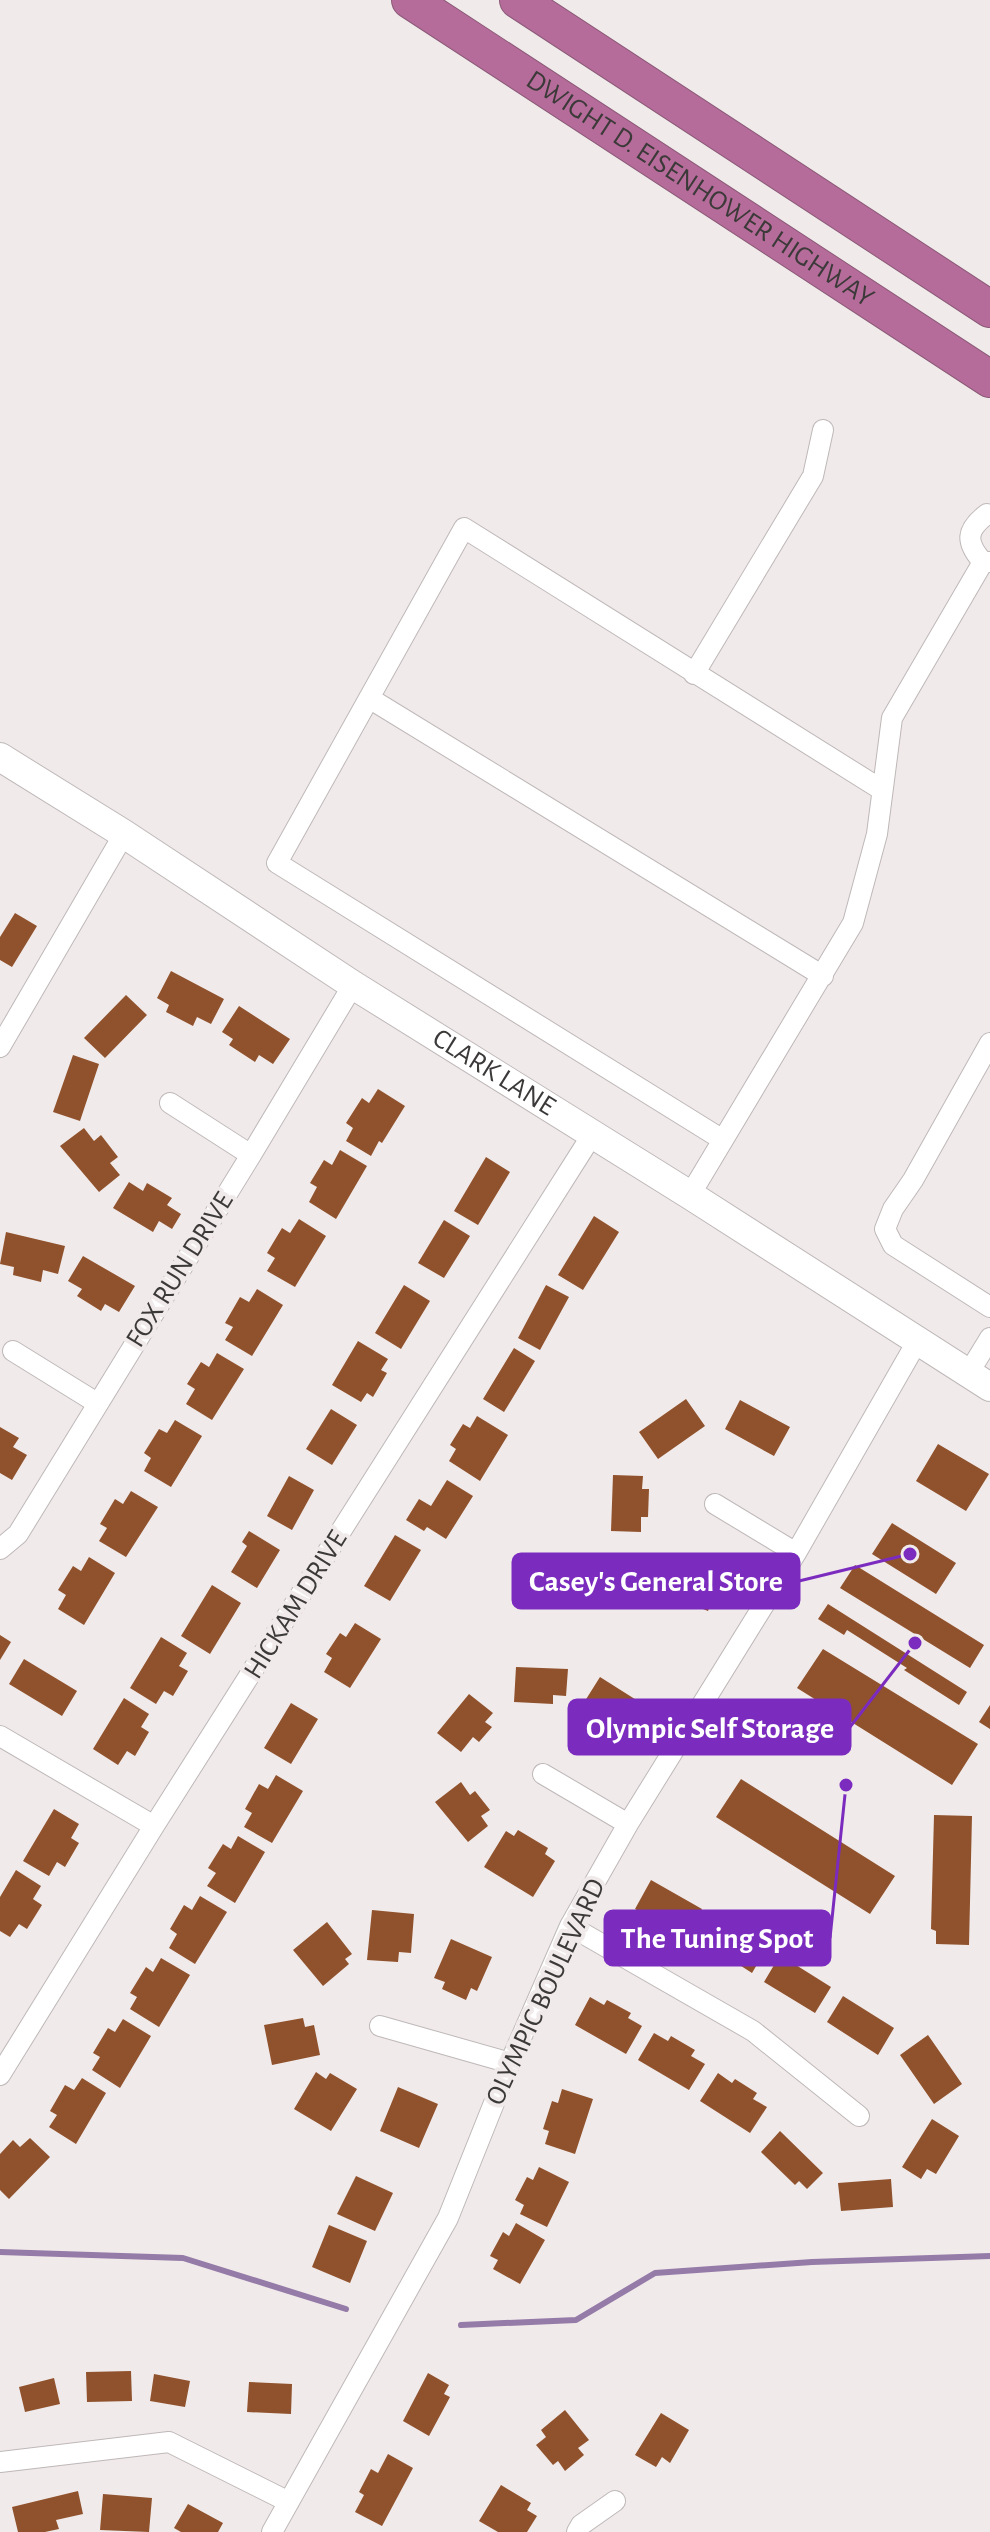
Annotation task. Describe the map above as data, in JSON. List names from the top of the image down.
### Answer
{
  "streets": {
    "highway": ["DWIGHT D. EISENHOWER HIGHWAY"],
    "main road": ["CLARK LANE"],
    "street": ["FOX RUN DRIVE", "HICKAM DRIVE", "OLYMPIC BOULEVARD"]
  },
  "crossings": [
    ["CLARK LANE", "FOX RUN DRIVE"],
    ["CLARK LANE", "HICKAM DRIVE"],
    ["CLARK LANE", "OLYMPIC BOULEVARD"]
  ],
  "places": ["Casey's General Store", "Olympic Self Storage", "The Tuning Spot"]
}
